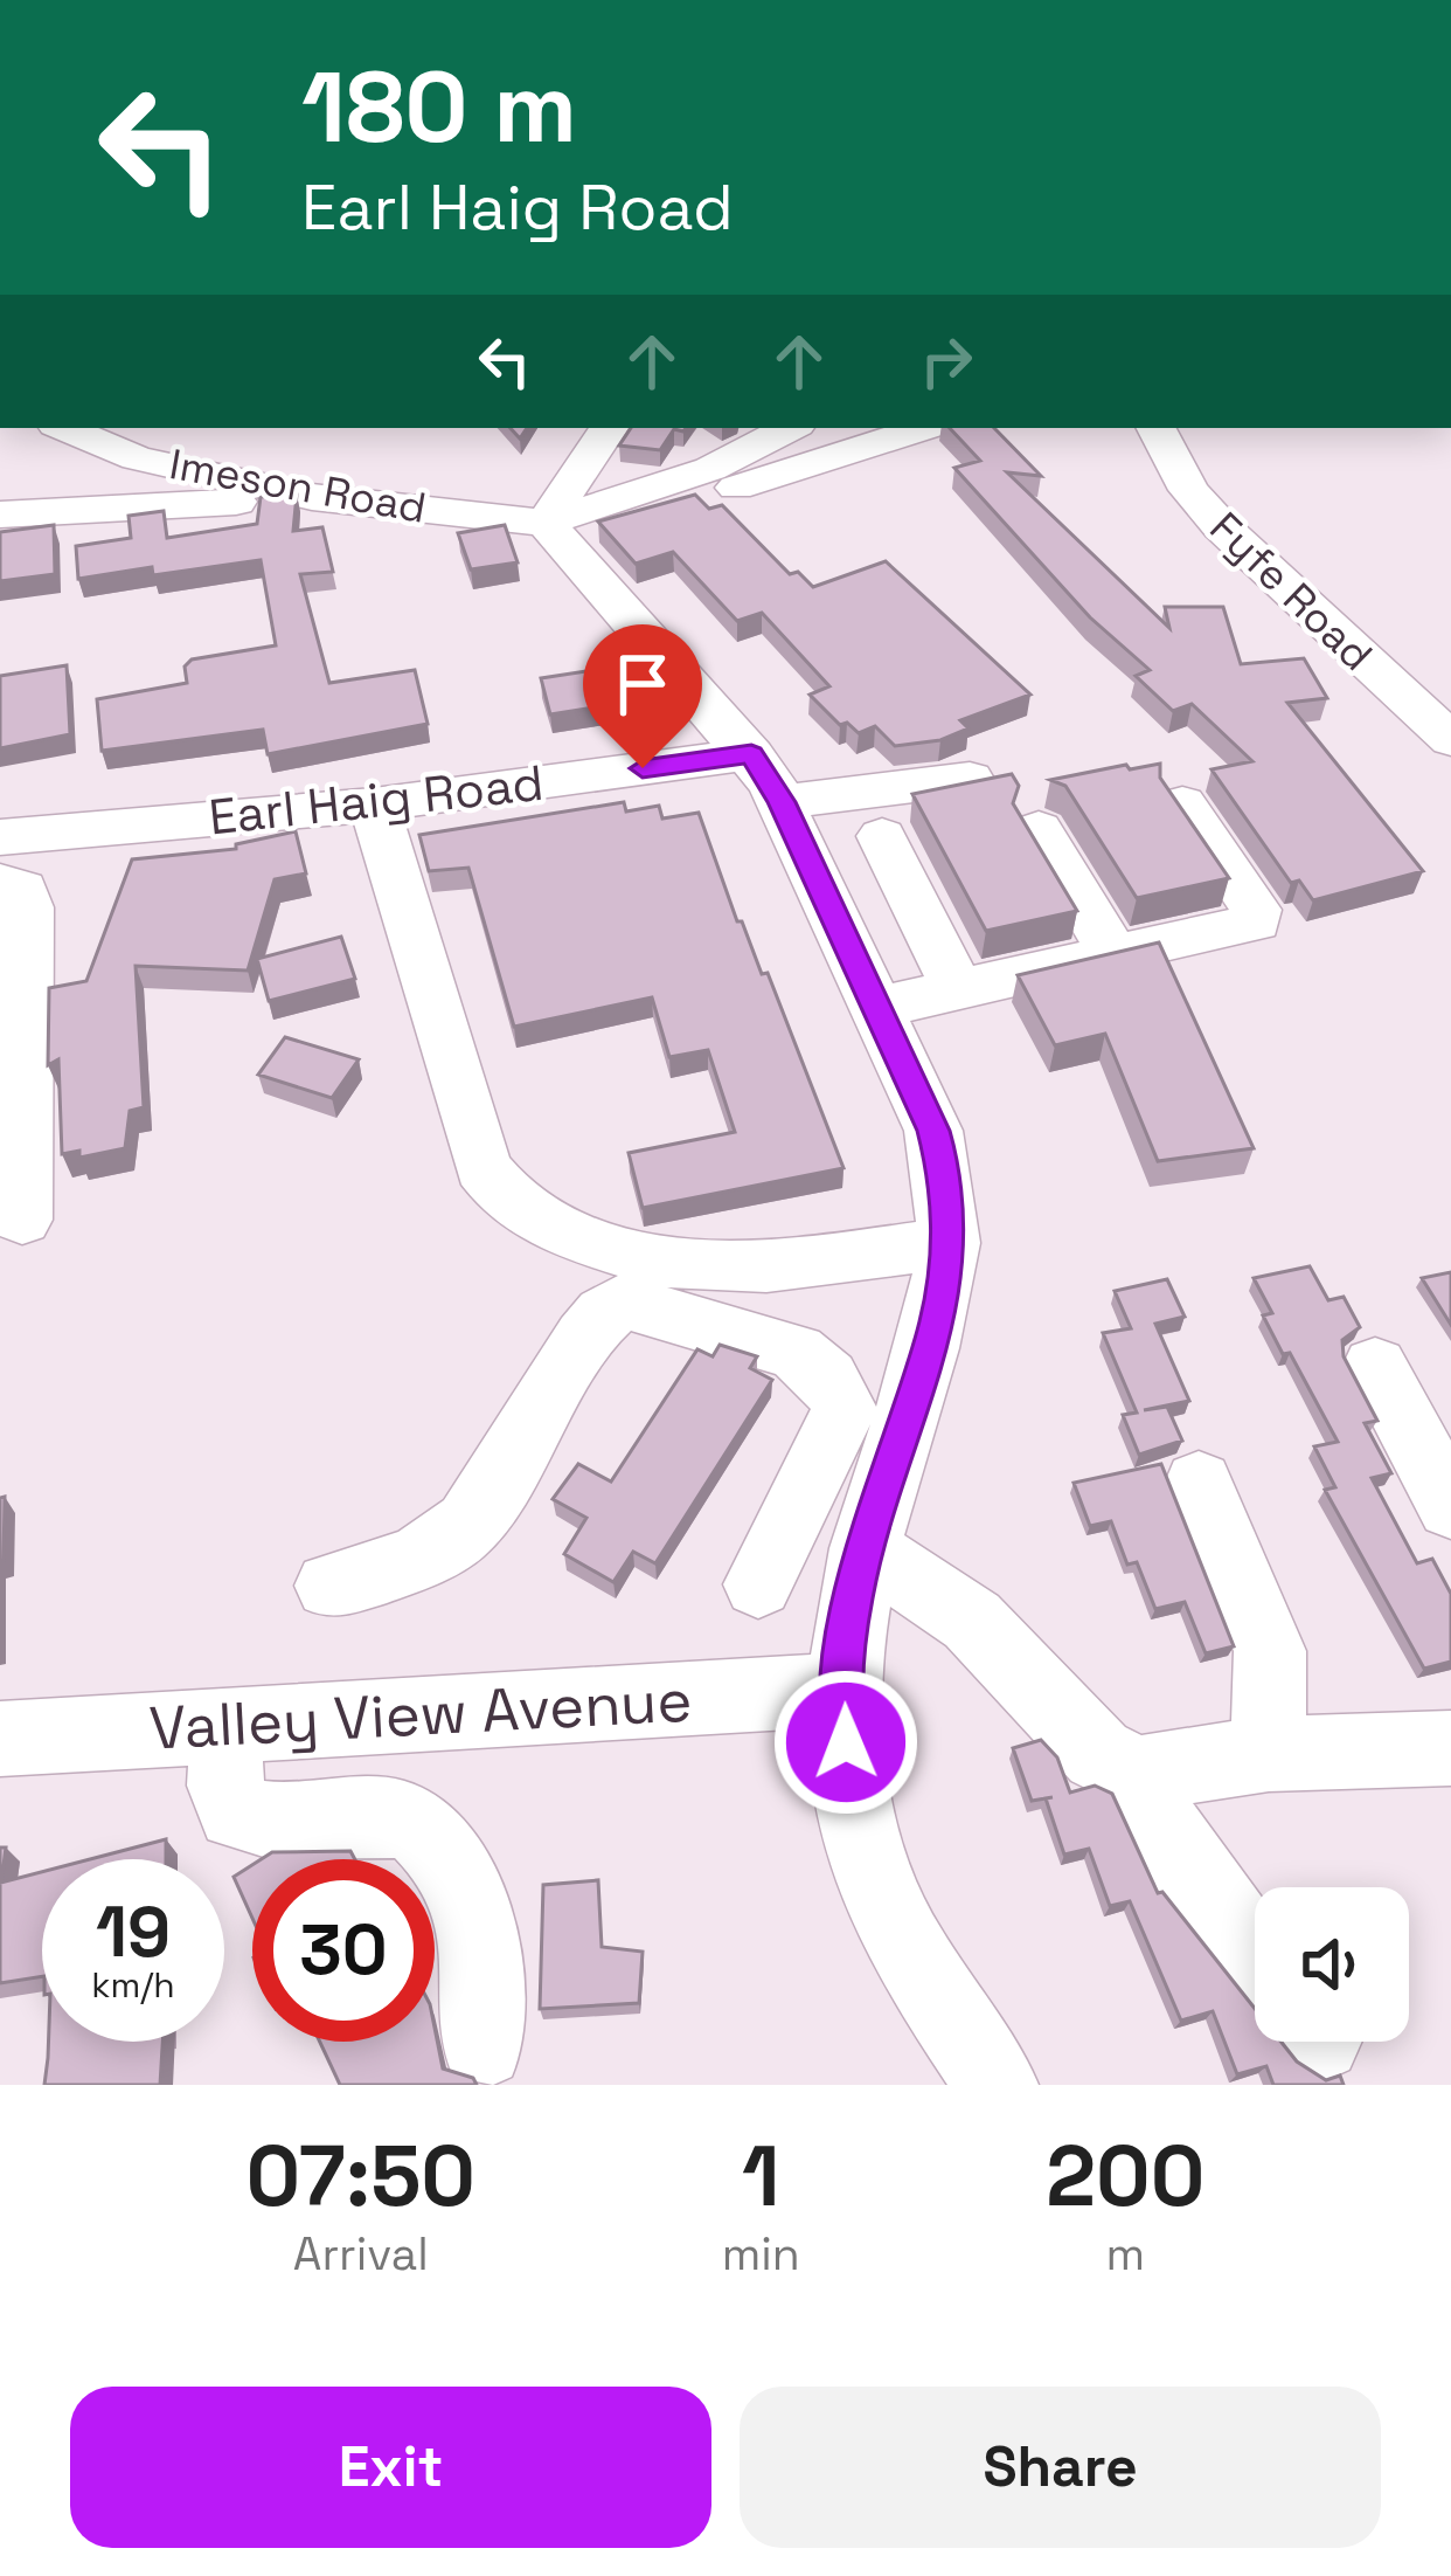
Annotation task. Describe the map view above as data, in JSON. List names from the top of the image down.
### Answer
{
  "streets": {
    "street": [
      "Imeson Road",
      "Fyfe Road",
      "Earl Haig Road",
      "Valley View Avenue"
    ]
  },
  "page": {
    "turn": ["180 m", "Earl Haig Road"],
    "speed": "19 km/h",
    "limit": "30",
    "eta": [
      "07:50",
      "Arrival",
      "1",
      "min",
      "200",
      "m"
    ],
    "buttons": ["Exit", "Share"]
  }
}
